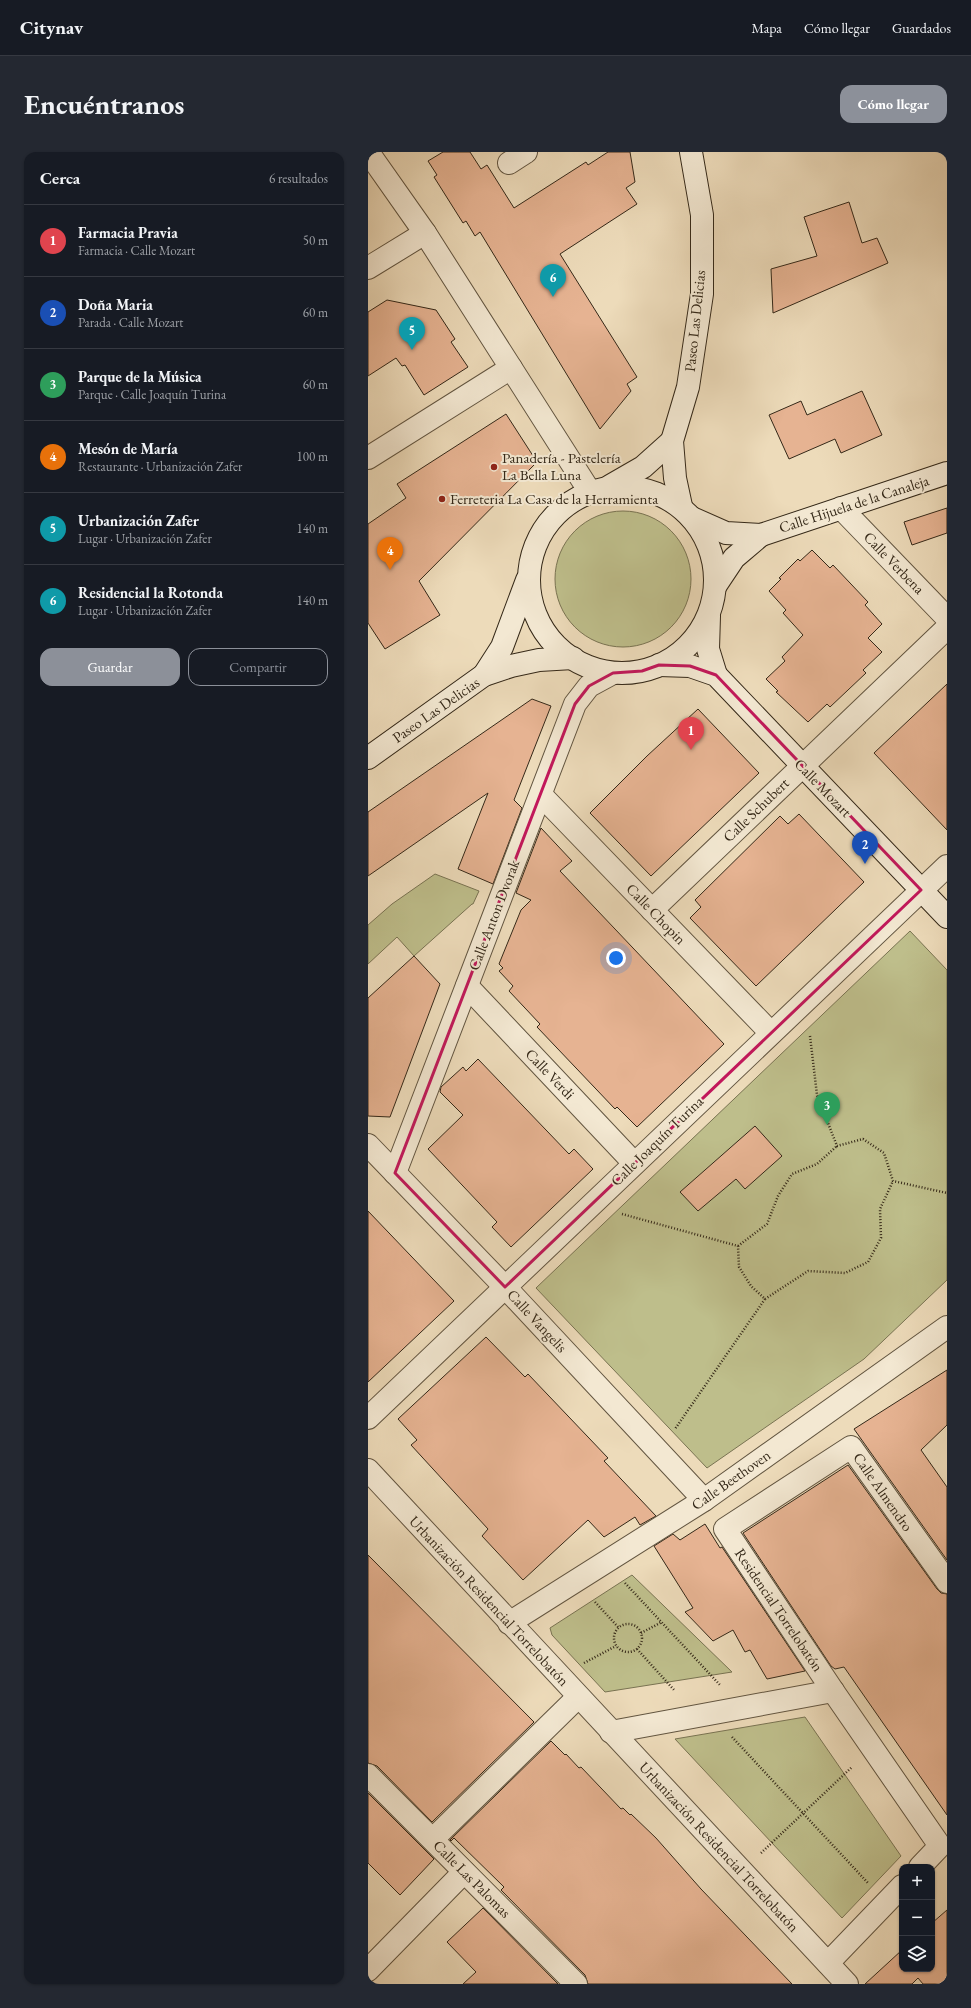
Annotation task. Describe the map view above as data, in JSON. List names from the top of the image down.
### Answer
{
  "streets": {
    "street": [
      "Paseo Las Delicias",
      "Calle Hijuela de la Canaleja",
      "Calle Verbena",
      "Calle Mozart",
      "Calle Schubert",
      "Calle Chopin",
      "Calle Anton Dvorak",
      "Calle Verdi",
      "Calle Joaquín Turina",
      "Calle Vangelis",
      "Calle Beethoven",
      "Calle Almendro",
      "Urbanización Residencial Torrelobatón",
      "Residencial Torrelobatón",
      "Calle Las Palomas"
    ]
  },
  "crossings": [
    ["Paseo Las Delicias", "Calle Hijuela de la Canaleja"],
    ["Calle Hijuela de la Canaleja", "Calle Verbena"],
    ["Calle Mozart", "Calle Schubert"],
    ["Calle Mozart", "Calle Joaquín Turina"],
    ["Calle Schubert", "Calle Chopin"],
    ["Calle Chopin", "Calle Anton Dvorak"],
    ["Calle Chopin", "Calle Joaquín Turina"],
    ["Calle Anton Dvorak", "Calle Verdi"],
    ["Calle Anton Dvorak", "Calle Vangelis"],
    ["Calle Verdi", "Calle Joaquín Turina"],
    ["Calle Joaquín Turina", "Calle Vangelis"],
    ["Calle Vangelis", "Calle Beethoven"],
    ["Calle Beethoven", "Urbanización Residencial Torrelobatón"],
    ["Calle Almendro", "Residencial Torrelobatón"]
  ],
  "places": ["Panadería - Pastelería La Bella Luna", "Ferreteria La Casa de la Herramienta"],
  "page": {
    "header": "Citynav",
    "nav": ["Mapa", "Cómo llegar", "Guardados"],
    "buttons": [
      "Cómo llegar",
      ["Guardar", "Compartir"]
    ],
    "title": "Encuéntranos",
    "heading": ["Cerca", "6 resultados"],
    "list": [
      {
        "mark": "1",
        "name": "Farmacia Pravia",
        "note": "Farmacia · Calle Mozart",
        "value": "50 m"
      },
      {
        "mark": "2",
        "name": "Doña Maria",
        "note": "Parada · Calle Mozart",
        "value": "60 m"
      },
      {
        "mark": "3",
        "name": "Parque de la Música",
        "note": "Parque · Calle Joaquín Turina",
        "value": "60 m"
      },
      {
        "mark": "4",
        "name": "Mesón de María",
        "note": "Restaurante · Urbanización Zafer",
        "value": "100 m"
      },
      {
        "mark": "5",
        "name": "Urbanización Zafer",
        "note": "Lugar · Urbanización Zafer",
        "value": "140 m"
      },
      {
        "mark": "6",
        "name": "Residencial la Rotonda",
        "note": "Lugar · Urbanización Zafer",
        "value": "140 m"
      }
    ],
    "pins": [
      "6",
      "5",
      "4",
      "1",
      "2",
      "3"
    ],
    "map_buttons": ["+", "−"]
  }
}
